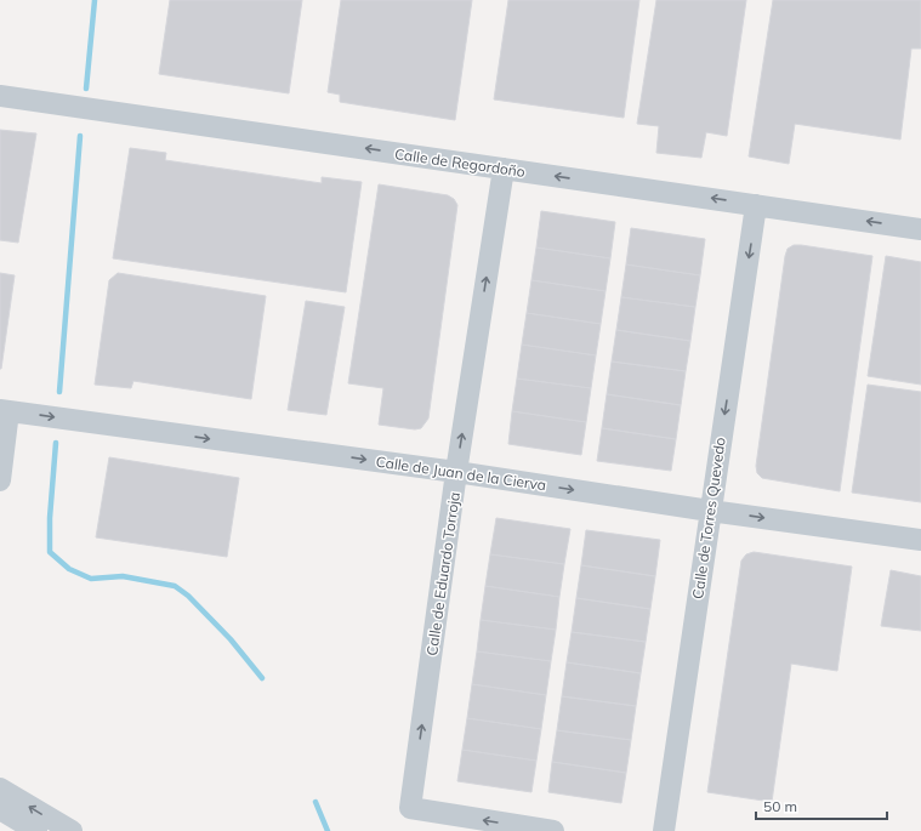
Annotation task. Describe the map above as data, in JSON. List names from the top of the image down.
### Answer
{
  "streets": {
    "street": [
      "Calle de Regordoño",
      "Calle de Juan de la Cierva",
      "Calle de Torres Quevedo",
      "Calle de Eduardo Torroja"
    ]
  },
  "crossings": [
    ["Calle de Regordoño", "Calle de Torres Quevedo"],
    ["Calle de Regordoño", "Calle de Eduardo Torroja"],
    ["Calle de Juan de la Cierva", "Calle de Torres Quevedo"],
    ["Calle de Juan de la Cierva", "Calle de Eduardo Torroja"]
  ],
  "one_way": [
    "Calle de Regordoño",
    "Calle de Juan de la Cierva",
    "Calle de Torres Quevedo",
    "Calle de Eduardo Torroja"
  ],
  "scale_bar": "50 m"
}
